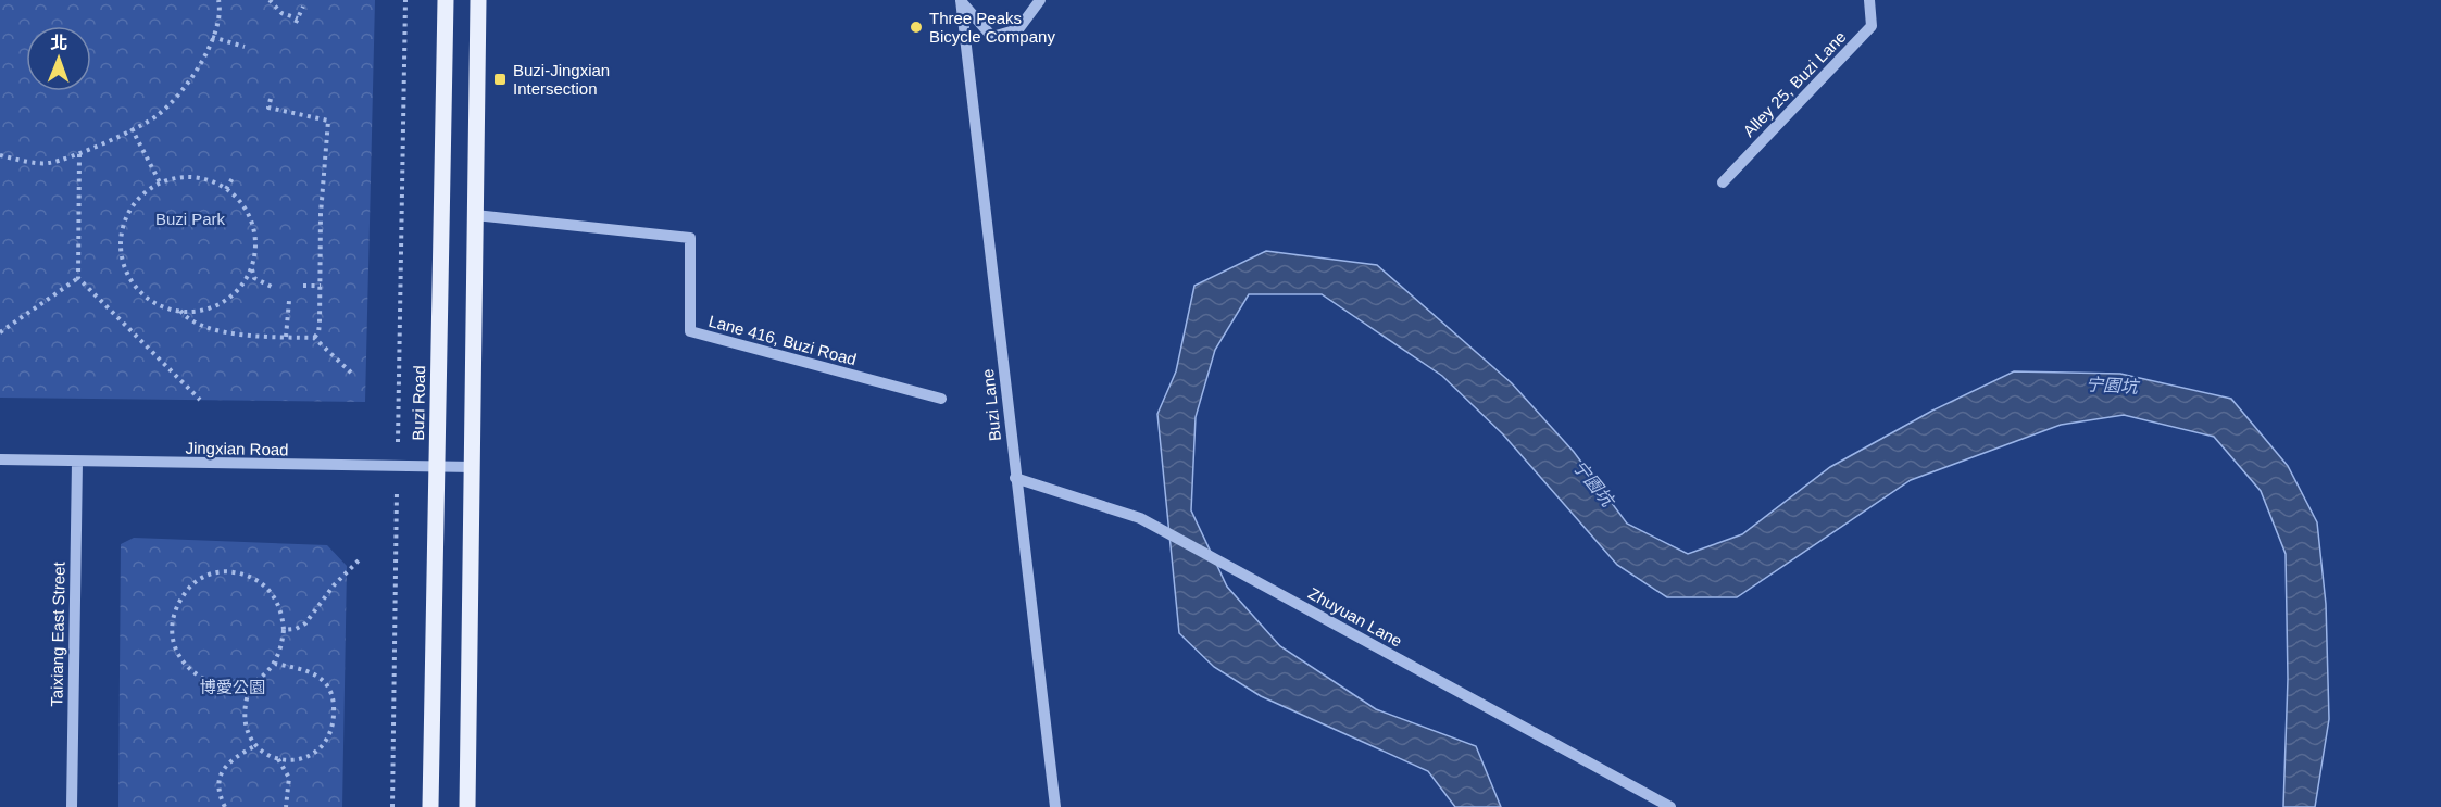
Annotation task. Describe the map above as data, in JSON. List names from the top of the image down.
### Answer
{
  "streets": {
    "main road": ["Buzi Road"],
    "street": [
      "Alley 25, Buzi Lane",
      "Lane 416, Buzi Road",
      "Buzi Lane",
      "Jingxian Road",
      "Zhuyuan Lane",
      "Taixiang East Street"
    ]
  },
  "crossings": [
    ["Buzi Road", "Jingxian Road"],
    ["Buzi Lane", "Zhuyuan Lane"],
    ["Jingxian Road", "Taixiang East Street"]
  ],
  "water": ["宁園坑"],
  "parks": ["Buzi Park", "博愛公園"],
  "places": {
    "other": ["Three Peaks Bicycle Company"],
    "transit": ["Buzi-Jingxian Intersection"]
  },
  "north": "top"
}
